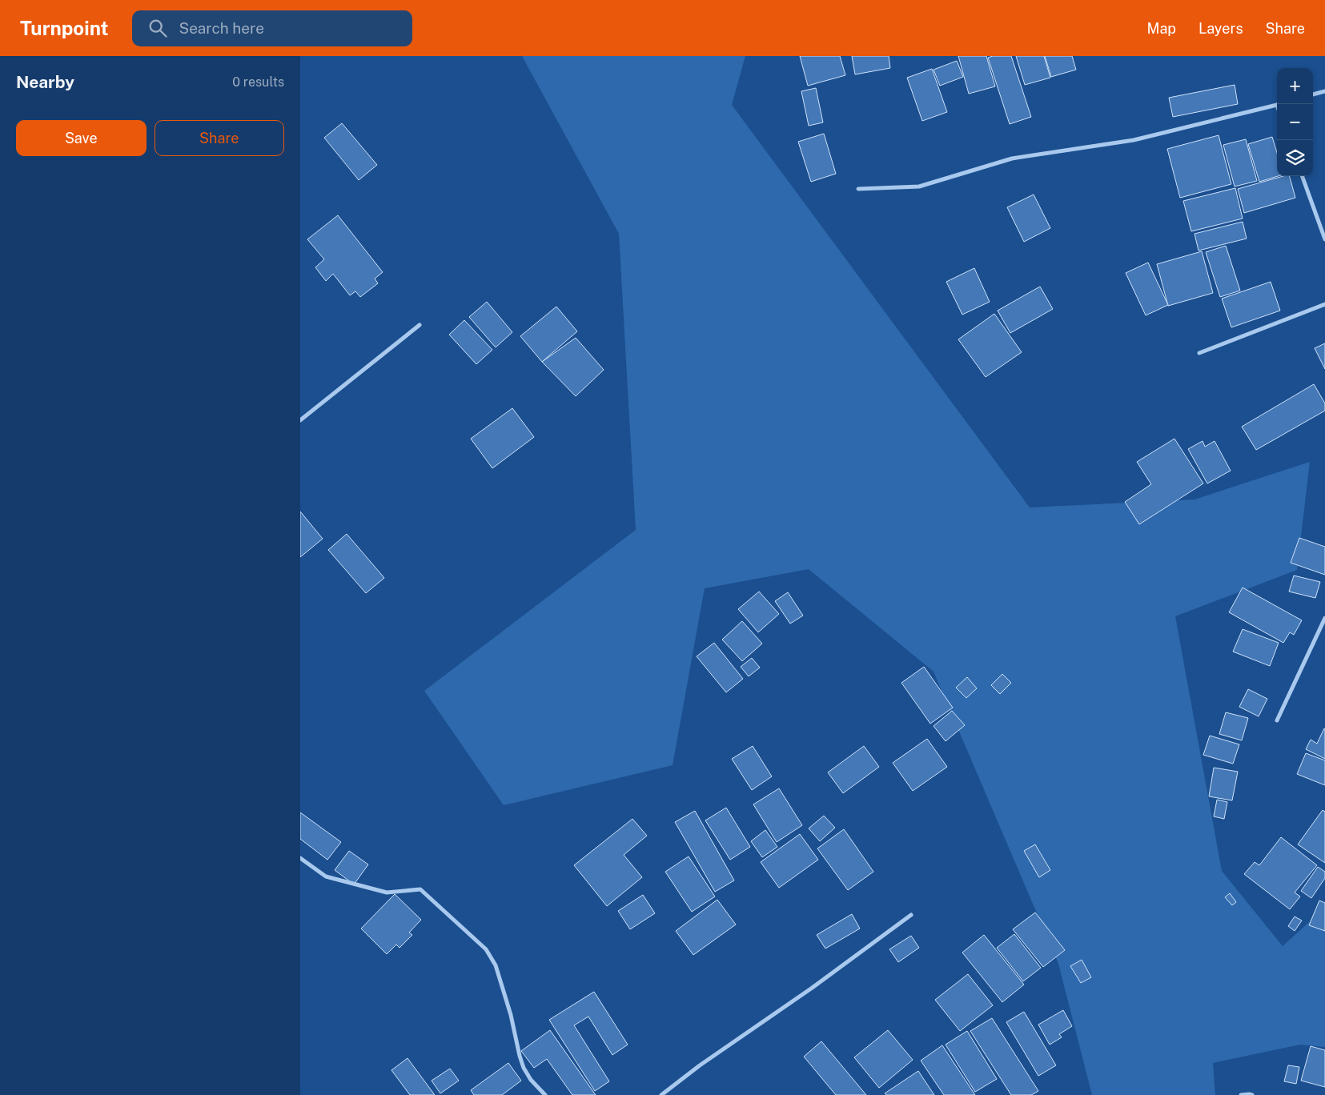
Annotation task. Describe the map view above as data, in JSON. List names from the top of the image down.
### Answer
{
  "page": {
    "header": "Turnpoint",
    "search": "Search here",
    "nav": ["Map", "Layers", "Share"],
    "heading": ["Nearby", "0 results"],
    "map_buttons": ["+", "−"],
    "buttons": ["Save", "Share"]
  }
}
